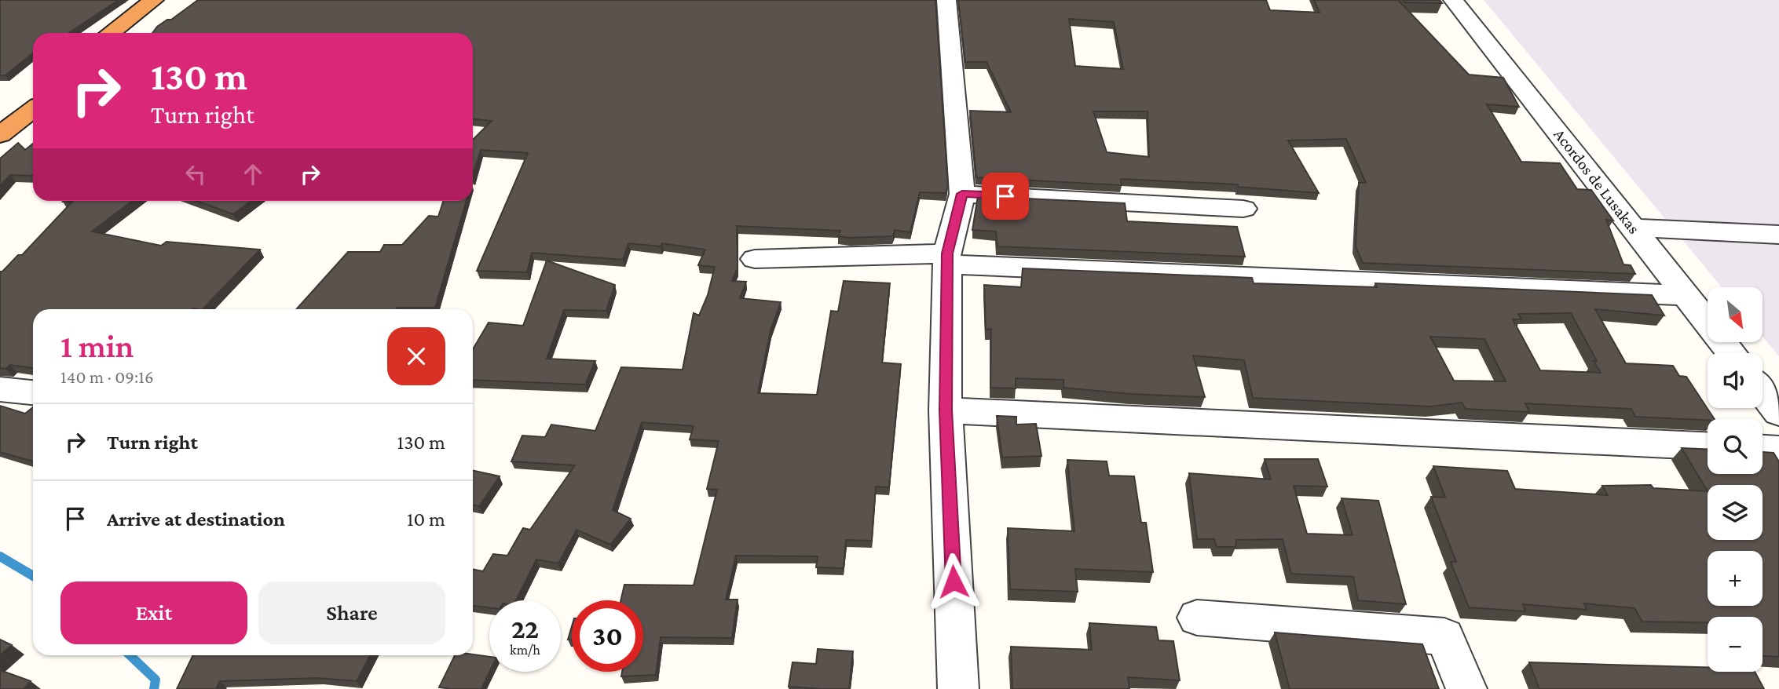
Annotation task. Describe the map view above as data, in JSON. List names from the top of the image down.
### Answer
{
  "streets": {
    "street": ["Acordos de Lusakas"]
  },
  "north": "bottom right",
  "page": {
    "turn": ["130 m", "Turn right"],
    "map_buttons": ["+", "−"],
    "heading": ["1 min", "140 m · 09:16"],
    "list": [
      {
        "name": "Turn right",
        "value": "130 m"
      },
      {
        "name": "Arrive at destination",
        "value": "10 m"
      }
    ],
    "buttons": ["Exit", "Share"],
    "speed": "22 km/h",
    "limit": "30"
  }
}
